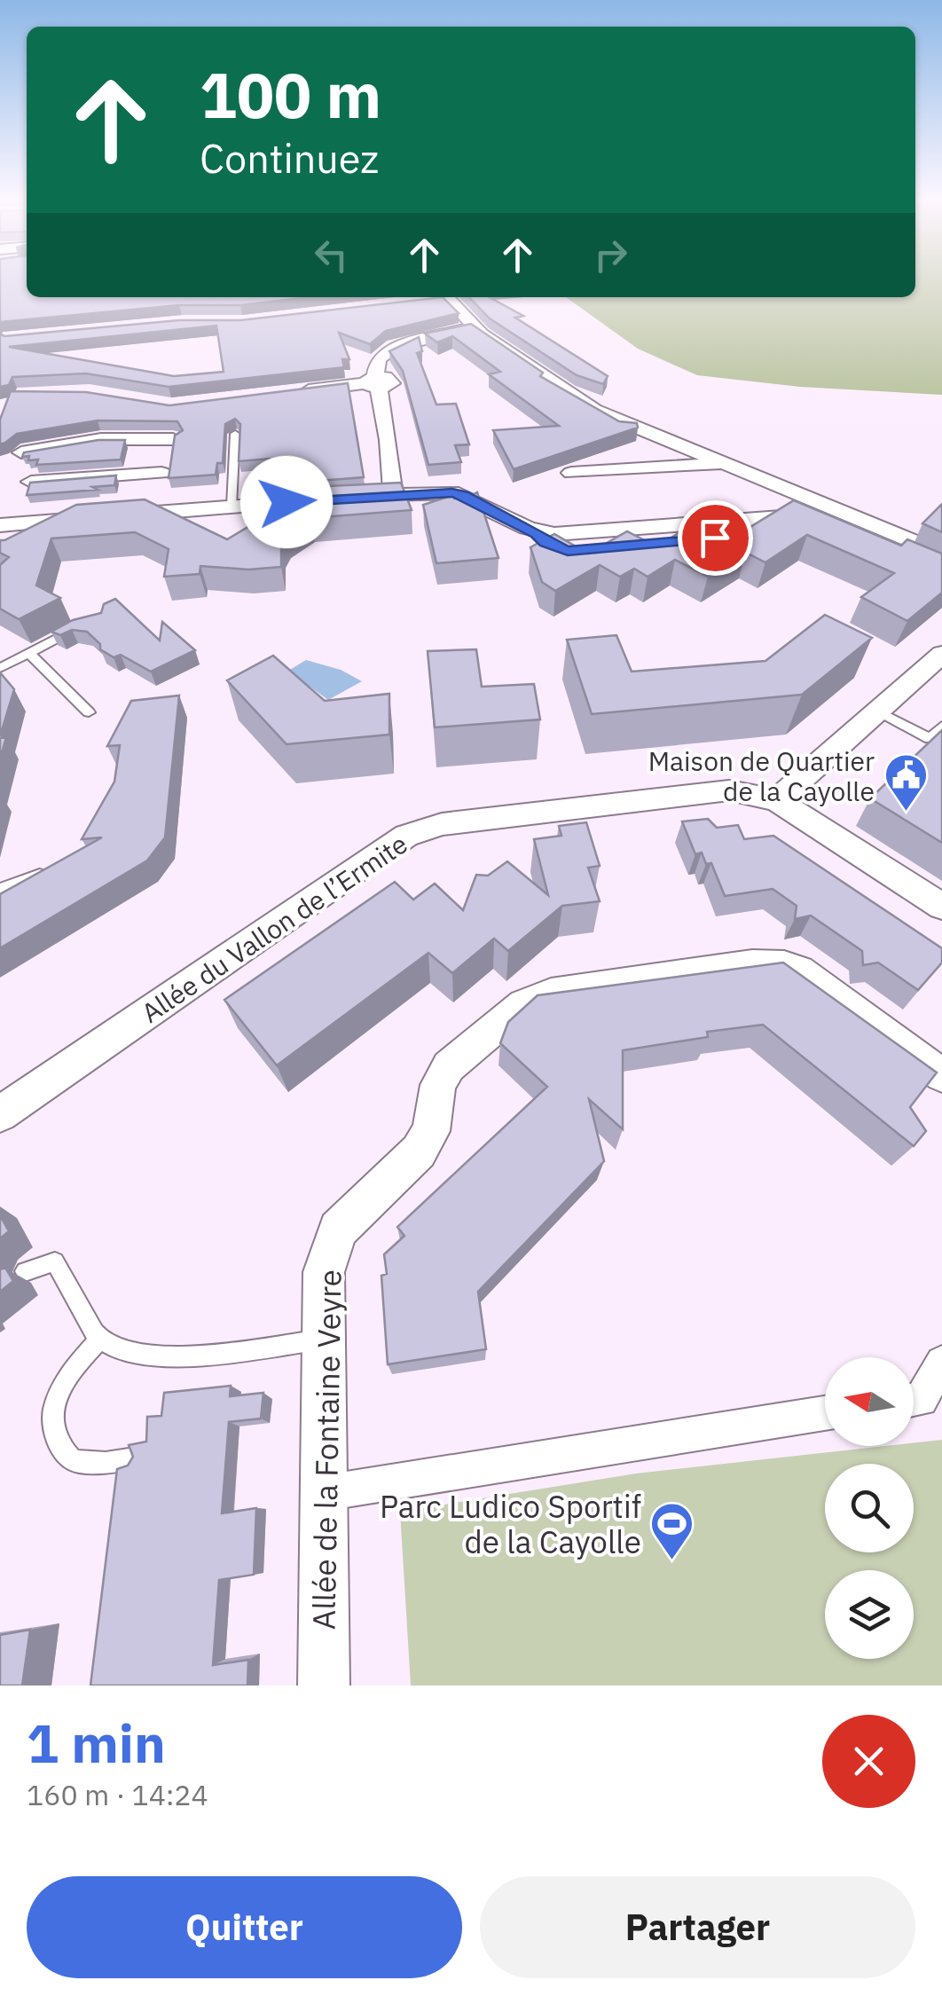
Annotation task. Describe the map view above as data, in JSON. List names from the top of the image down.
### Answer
{
  "streets": {
    "street": ["Allée du Vallon de l’Ermite", "Allée de la Fontaine Veyre"]
  },
  "places": {
    "public building": ["Maison de Quartier de la Cayolle"],
    "sports": ["Parc Ludico Sportif de la Cayolle"]
  },
  "north": "left",
  "page": {
    "turn": ["100 m", "Continuez"],
    "heading": ["1 min", "160 m · 14:24"],
    "buttons": ["Quitter", "Partager"]
  }
}
